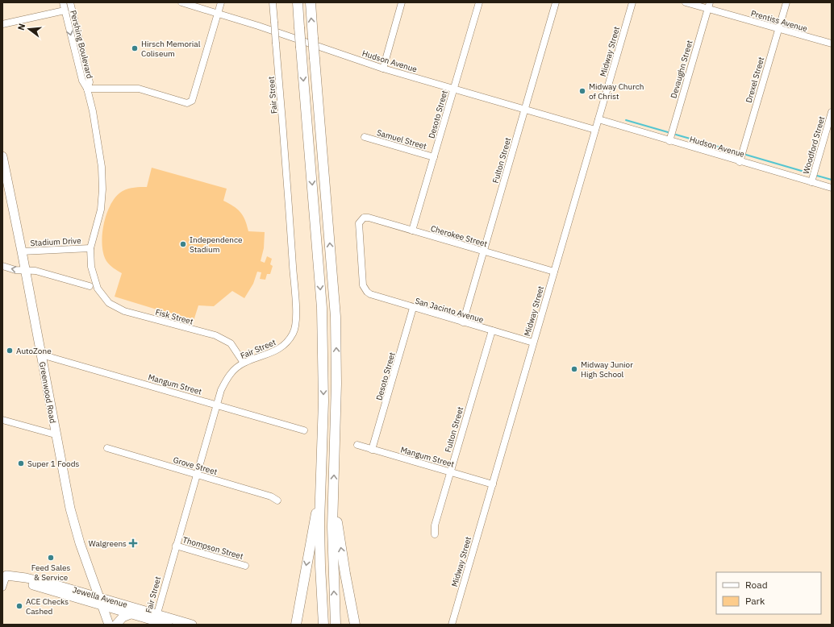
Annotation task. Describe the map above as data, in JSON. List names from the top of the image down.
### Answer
{
  "streets": {
    "main road": ["Greenwood Road", "Jewella Avenue"],
    "street": [
      "Prentiss Avenue",
      "Pershing Boulevard",
      "Midway Street",
      "Hudson Avenue",
      "Devaughn Street",
      "Drexel Street",
      "Fair Street",
      "Desoto Street",
      "Samuel Street",
      "Woodford Street",
      "Fulton Street",
      "Cherokee Street",
      "Stadium Drive",
      "San Jacinto Avenue",
      "Fisk Street",
      "Mangum Street",
      "Grove Street",
      "Thompson Street"
    ]
  },
  "crossings": [
    ["Prentiss Avenue", "Devaughn Street"],
    ["Prentiss Avenue", "Drexel Street"],
    ["Pershing Boulevard", "Stadium Drive"],
    ["Pershing Boulevard", "Fisk Street"],
    ["Midway Street", "Hudson Avenue"],
    ["Midway Street", "Cherokee Street"],
    ["Midway Street", "San Jacinto Avenue"],
    ["Midway Street", "Mangum Street"],
    ["Hudson Avenue", "Devaughn Street"],
    ["Hudson Avenue", "Drexel Street"],
    ["Hudson Avenue", "Desoto Street"],
    ["Hudson Avenue", "Woodford Street"],
    ["Hudson Avenue", "Fulton Street"],
    ["Fair Street", "Fisk Street"],
    ["Fair Street", "Mangum Street"],
    ["Fair Street", "Grove Street"],
    ["Fair Street", "Thompson Street"],
    ["Fair Street", "Jewella Avenue"],
    ["Desoto Street", "Samuel Street"],
    ["Desoto Street", "Cherokee Street"],
    ["Desoto Street", "San Jacinto Avenue"],
    ["Desoto Street", "Mangum Street"],
    ["Fulton Street", "Cherokee Street"],
    ["Fulton Street", "San Jacinto Avenue"],
    ["Fulton Street", "Mangum Street"],
    ["Cherokee Street", "San Jacinto Avenue"],
    ["Stadium Drive", "Greenwood Road"],
    ["Mangum Street", "Greenwood Road"],
    ["Greenwood Road", "Jewella Avenue"]
  ],
  "places": {
    "other": [
      "Hirsch Memorial Coliseum",
      "Midway Church of Christ",
      "Independence Stadium",
      "AutoZone",
      "Midway Junior High School",
      "Super 1 Foods",
      "Feed Sales & Service",
      "ACE Checks Cashed"
    ],
    "health": ["Walgreens"]
  },
  "legend": ["Road", "Park"],
  "north": "left"
}
